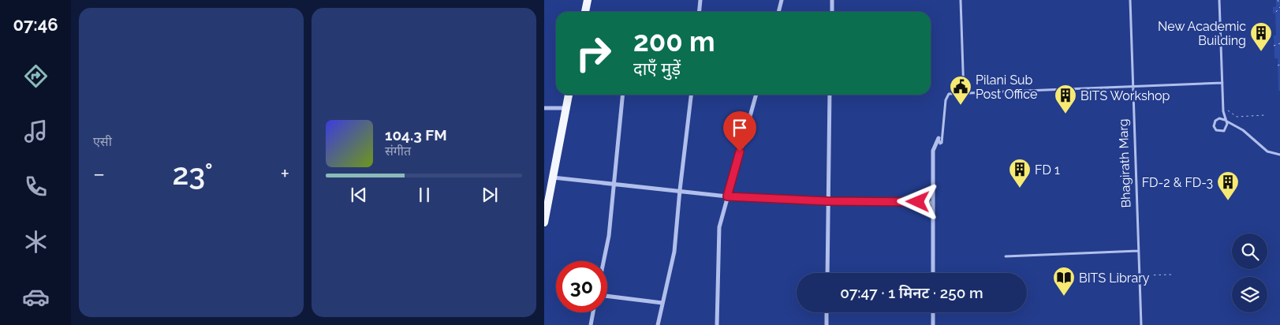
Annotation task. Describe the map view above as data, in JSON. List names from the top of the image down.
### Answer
{
  "streets": {
    "lane": ["Bhagirath Marg"]
  },
  "places": {
    "building": [
      "New Academic Building",
      "BITS Workshop",
      "FD 1",
      "FD-2 & FD-3"
    ],
    "public building": ["Pilani Sub Post Office"],
    "library": ["BITS Library"]
  },
  "page": {
    "tabs": "07:46",
    "tile": "एसी",
    "turn": ["200 m", "दाएँ मुड़ें"],
    "song": ["104.3 FM", "संगीत"],
    "heat": ["−", "23°", "+"],
    "limit": "30",
    "trip": "07:47 · 1 मिनट · 250 m"
  }
}
